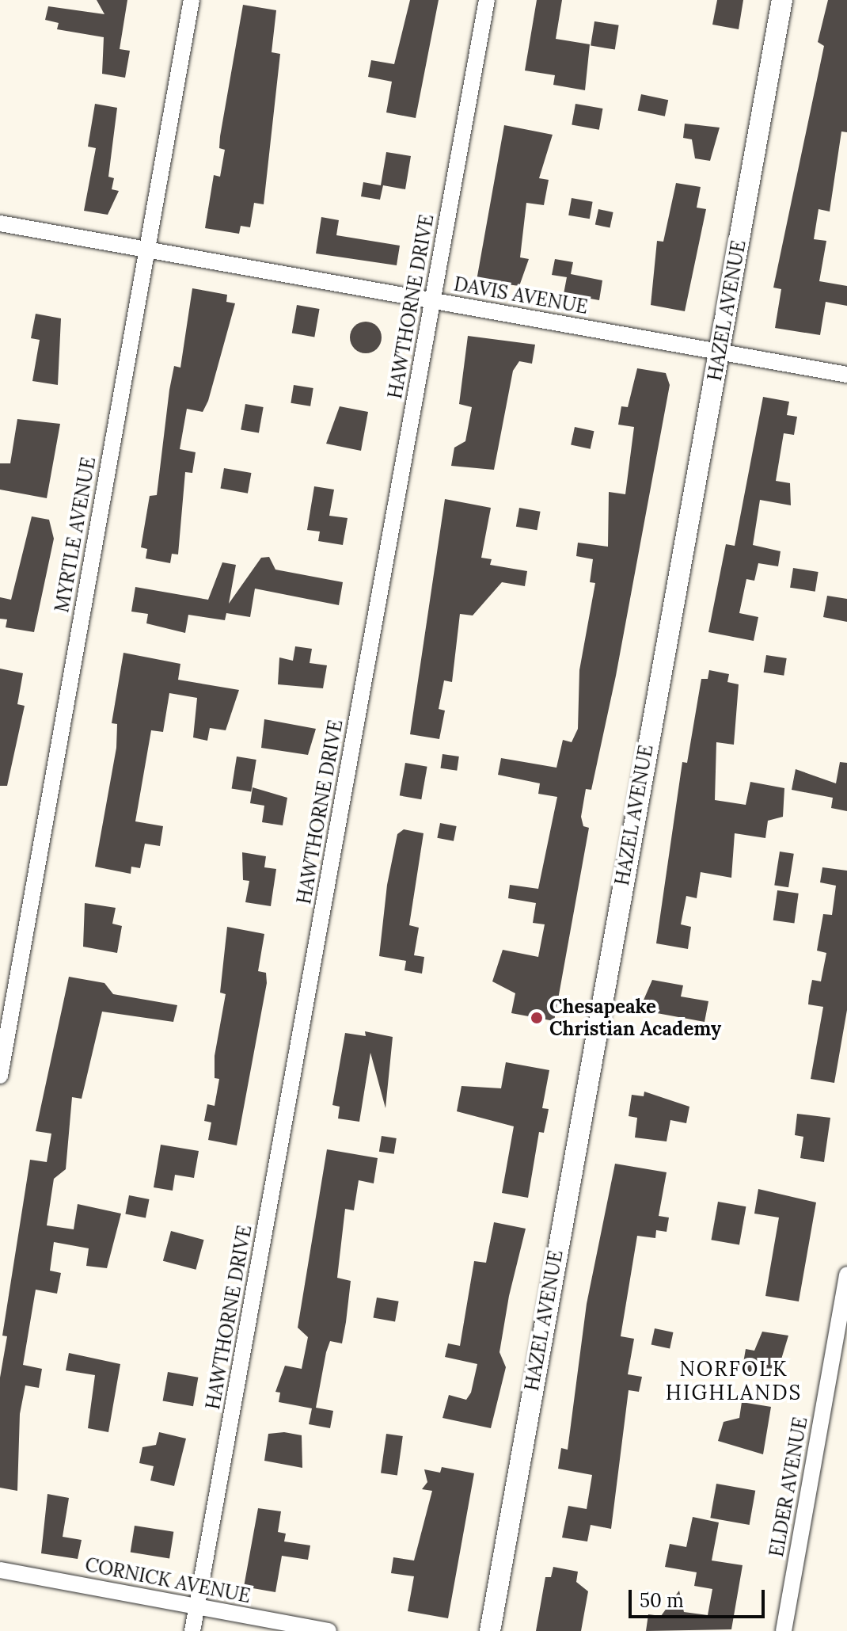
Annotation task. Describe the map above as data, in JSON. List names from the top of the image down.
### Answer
{
  "streets": {
    "street": [
      "DAVIS AVENUE",
      "HAWTHORNE DRIVE",
      "HAZEL AVENUE",
      "MYRTLE AVENUE",
      "ELDER AVENUE",
      "CORNICK AVENUE"
    ]
  },
  "crossings": [
    ["DAVIS AVENUE", "HAWTHORNE DRIVE"],
    ["DAVIS AVENUE", "HAZEL AVENUE"],
    ["DAVIS AVENUE", "MYRTLE AVENUE"],
    ["HAWTHORNE DRIVE", "CORNICK AVENUE"]
  ],
  "districts": ["NORFOLK HIGHLANDS"],
  "places": ["Chesapeake Christian Academy"],
  "scale_bar": "50 m"
}
